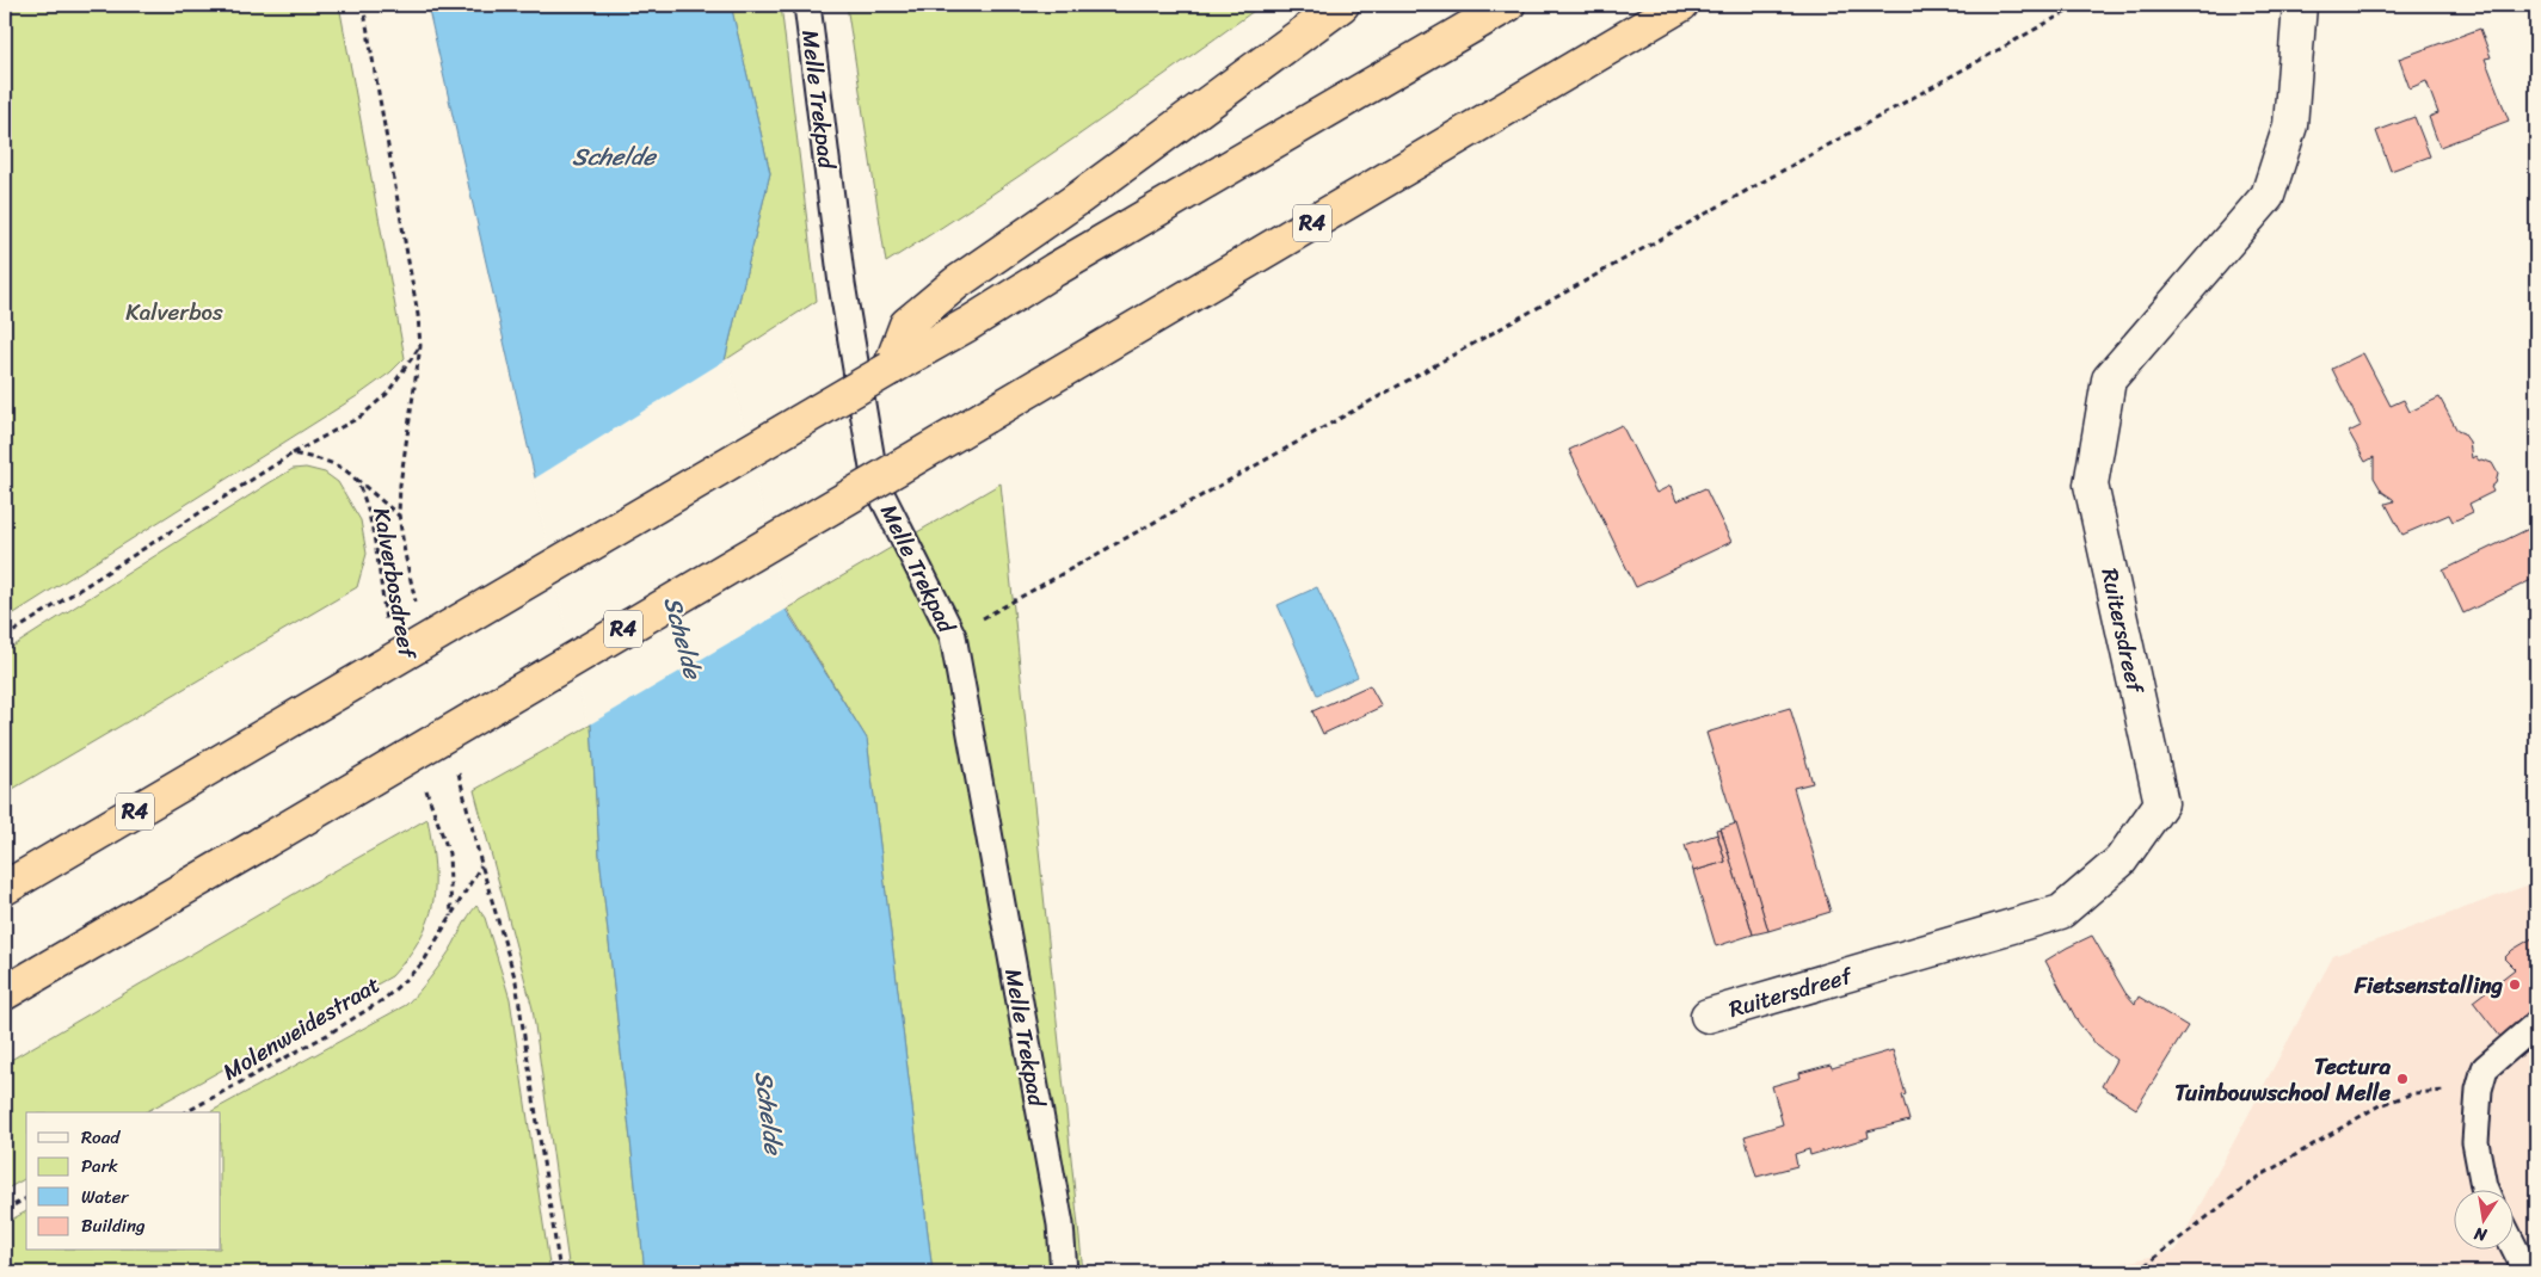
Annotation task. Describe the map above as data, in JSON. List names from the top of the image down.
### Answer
{
  "streets": {
    "highway": ["R4"],
    "street": ["Ruitersdreef"],
    "lane": ["Melle Trekpad"],
    "path": ["Kalverbosdreef", "Molenweidestraat"]
  },
  "water": ["Schelde"],
  "parks": ["Kalverbos"],
  "places": ["Fietsenstalling", "Tectura Tuinbouwschool Melle"],
  "legend": [
    "Road",
    "Park",
    "Water",
    "Building"
  ],
  "north": "bottom"
}
